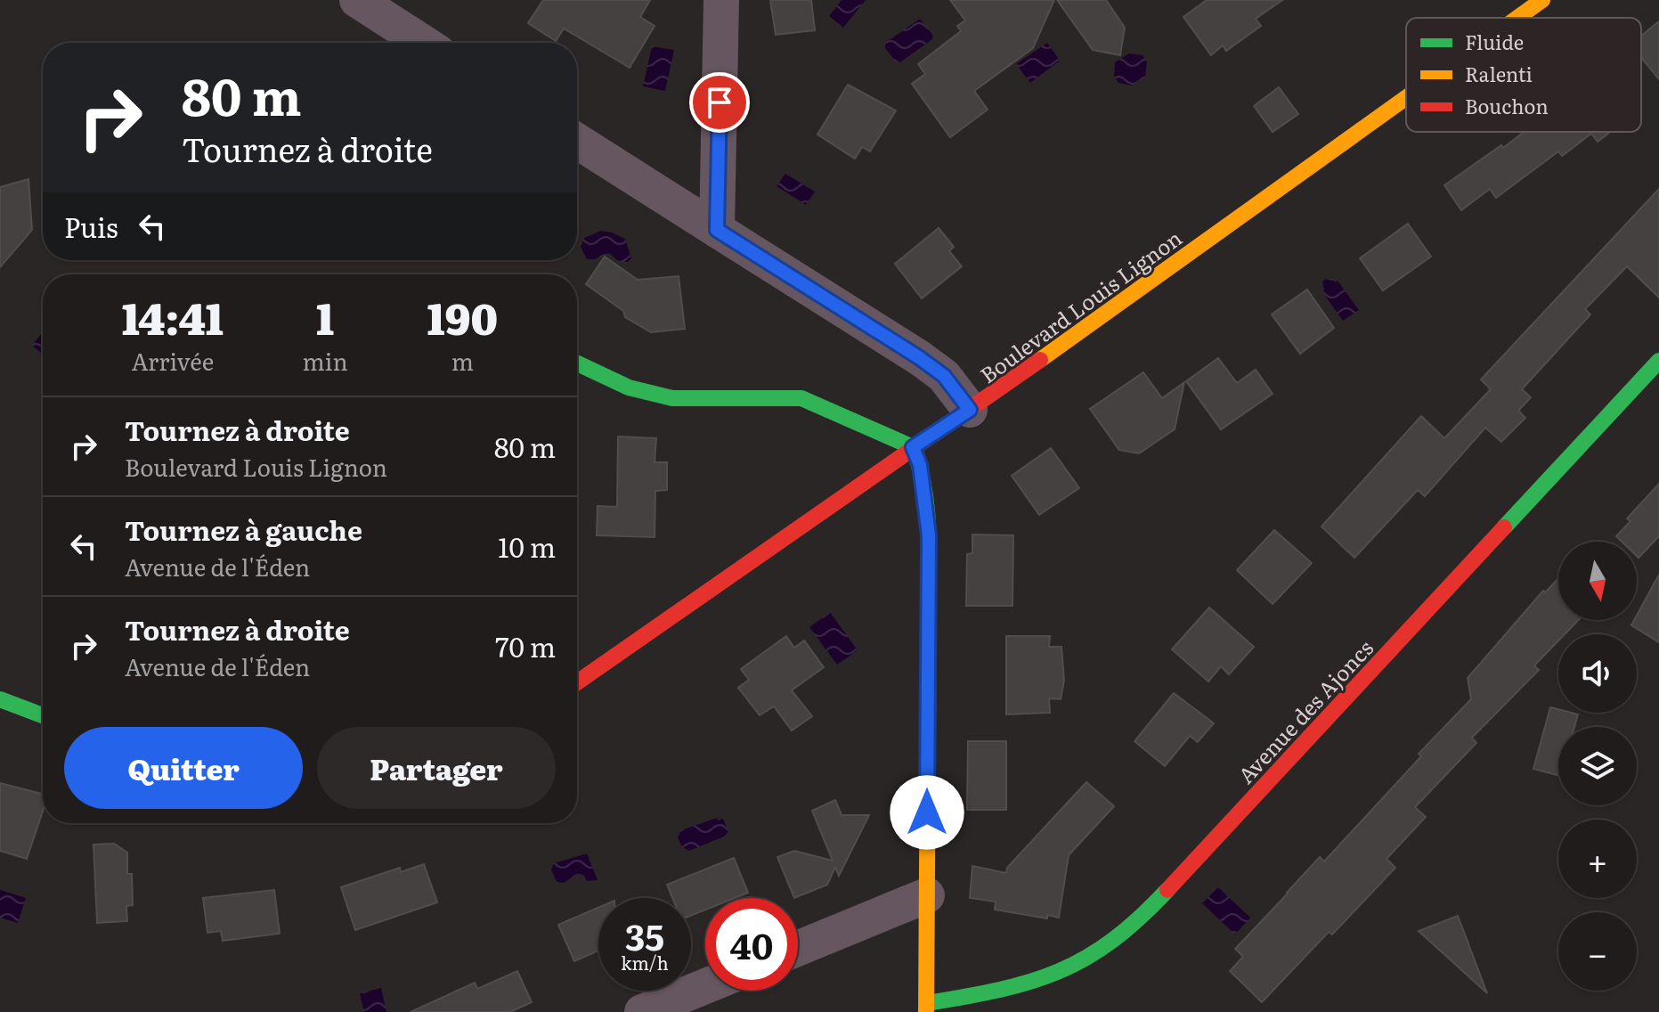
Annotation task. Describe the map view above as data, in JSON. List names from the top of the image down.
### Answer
{
  "streets": {
    "street": ["Boulevard Louis Lignon", "Avenue des Ajoncs"]
  },
  "legend": ["Fluide", "Ralenti", "Bouchon"],
  "north": "bottom",
  "page": {
    "turn": ["80 m", "Tournez à droite"],
    "then": "Puis",
    "eta": [
      "14:41",
      "Arrivée",
      "1",
      "min",
      "190",
      "m"
    ],
    "list": [
      {
        "name": "Tournez à droite",
        "note": "Boulevard Louis Lignon",
        "value": "80 m"
      },
      {
        "name": "Tournez à gauche",
        "note": "Avenue de l'Éden",
        "value": "10 m"
      },
      {
        "name": "Tournez à droite",
        "note": "Avenue de l'Éden",
        "value": "70 m"
      }
    ],
    "map_buttons": ["+", "−"],
    "buttons": ["Quitter", "Partager"],
    "speed": "35 km/h",
    "limit": "40"
  }
}
